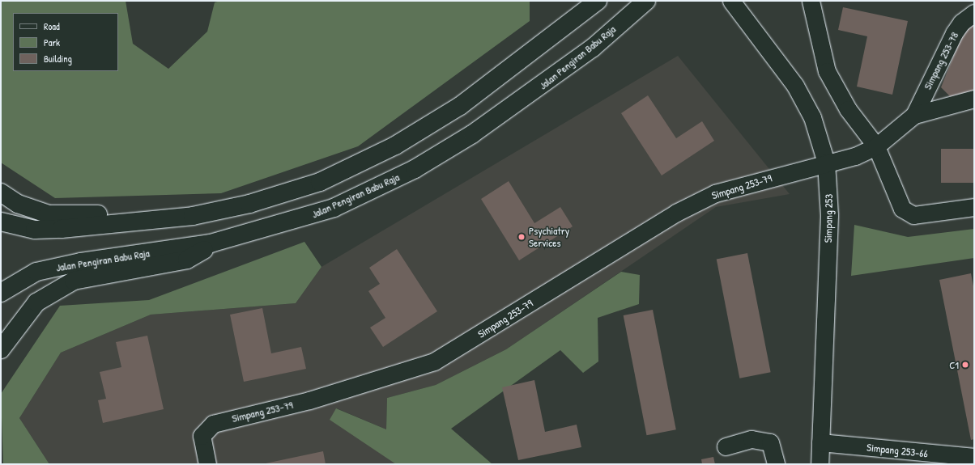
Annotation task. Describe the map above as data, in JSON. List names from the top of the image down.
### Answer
{
  "streets": {
    "main road": ["Jalan Pengiran Babu Raja"],
    "street": [
      "Simpang 253-78",
      "Simpang 253-79",
      "Simpang 253",
      "Simpang 253-66"
    ]
  },
  "crossings": [
    ["Simpang 253-78", "Simpang 253-79"],
    ["Simpang 253-78", "Simpang 253"],
    ["Simpang 253-79", "Simpang 253"],
    ["Simpang 253", "Simpang 253-66"]
  ],
  "places": ["Psychiatry Services", "C1"],
  "legend": ["Road", "Park", "Building"]
}
